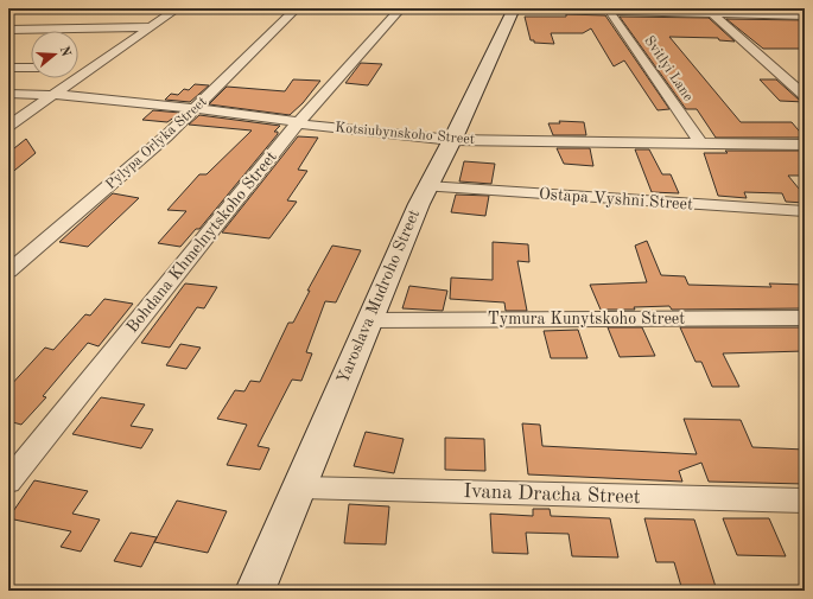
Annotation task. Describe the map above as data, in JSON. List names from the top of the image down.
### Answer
{
  "streets": {
    "street": [
      "Svitlyi Lane",
      "Kotsiubynskoho Street",
      "Pylypa Orlyka Street",
      "Ostapa Vyshni Street",
      "Bohdana Khmelnytskoho Street",
      "Yaroslava Mudroho Street",
      "Tymura Kunytskoho Street",
      "Ivana Dracha Street"
    ]
  },
  "crossings": [
    ["Svitlyi Lane", "Kotsiubynskoho Street"],
    ["Kotsiubynskoho Street", "Pylypa Orlyka Street"],
    ["Kotsiubynskoho Street", "Bohdana Khmelnytskoho Street"],
    ["Kotsiubynskoho Street", "Yaroslava Mudroho Street"],
    ["Ostapa Vyshni Street", "Yaroslava Mudroho Street"],
    ["Yaroslava Mudroho Street", "Tymura Kunytskoho Street"],
    ["Yaroslava Mudroho Street", "Ivana Dracha Street"]
  ],
  "north": "right"
}
